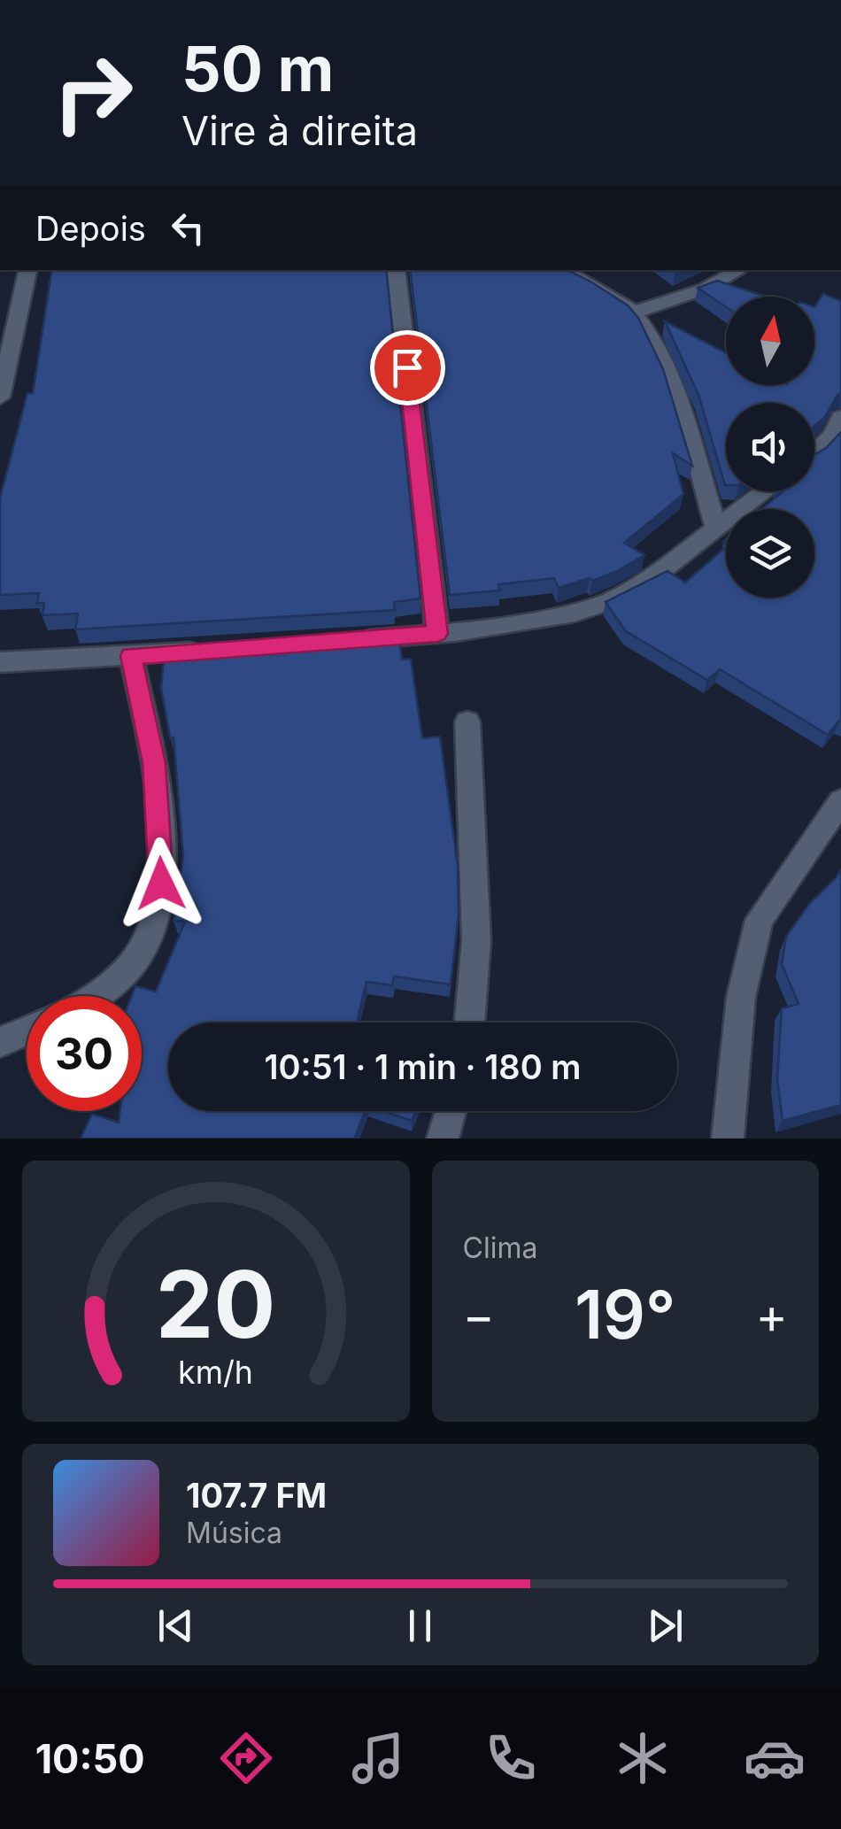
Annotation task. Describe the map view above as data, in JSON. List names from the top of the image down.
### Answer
{
  "north": "top",
  "page": {
    "turn": ["50 m", "Vire à direita"],
    "then": "Depois",
    "limit": "30",
    "trip": "10:51 · 1 min · 180 m",
    "tile": "Clima",
    "heat": ["−", "19°", "+"],
    "song": ["107.7 FM", "Música"],
    "tabs": "10:50",
    "gauge": ["20", "km/h"]
  }
}
